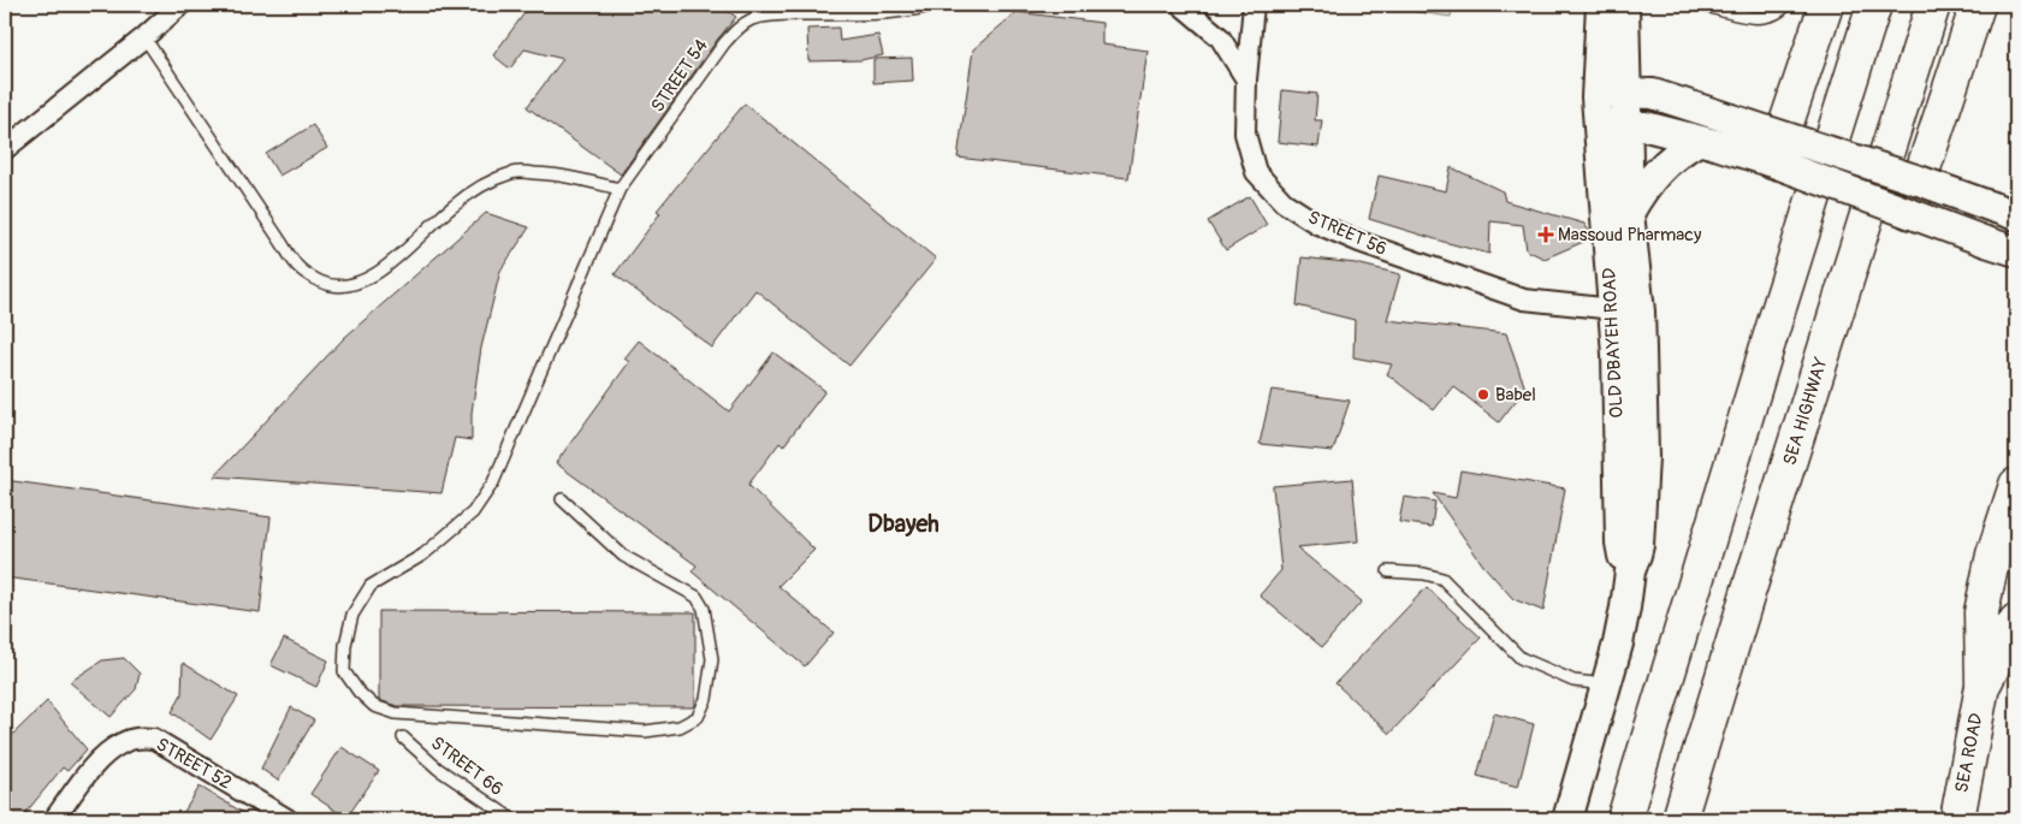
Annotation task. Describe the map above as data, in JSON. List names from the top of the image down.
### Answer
{
  "streets": {
    "highway": ["SEA HIGHWAY", "SEA ROAD"],
    "street": ["STREET 56", "OLD DBAYEH ROAD", "STREET 52"],
    "lane": ["STREET 54", "STREET 66"]
  },
  "crossings": [
    ["STREET 56", "OLD DBAYEH ROAD"]
  ],
  "districts": ["Dbayeh"],
  "places": {
    "health": ["Massoud Pharmacy"],
    "other": ["Babel"]
  }
}
